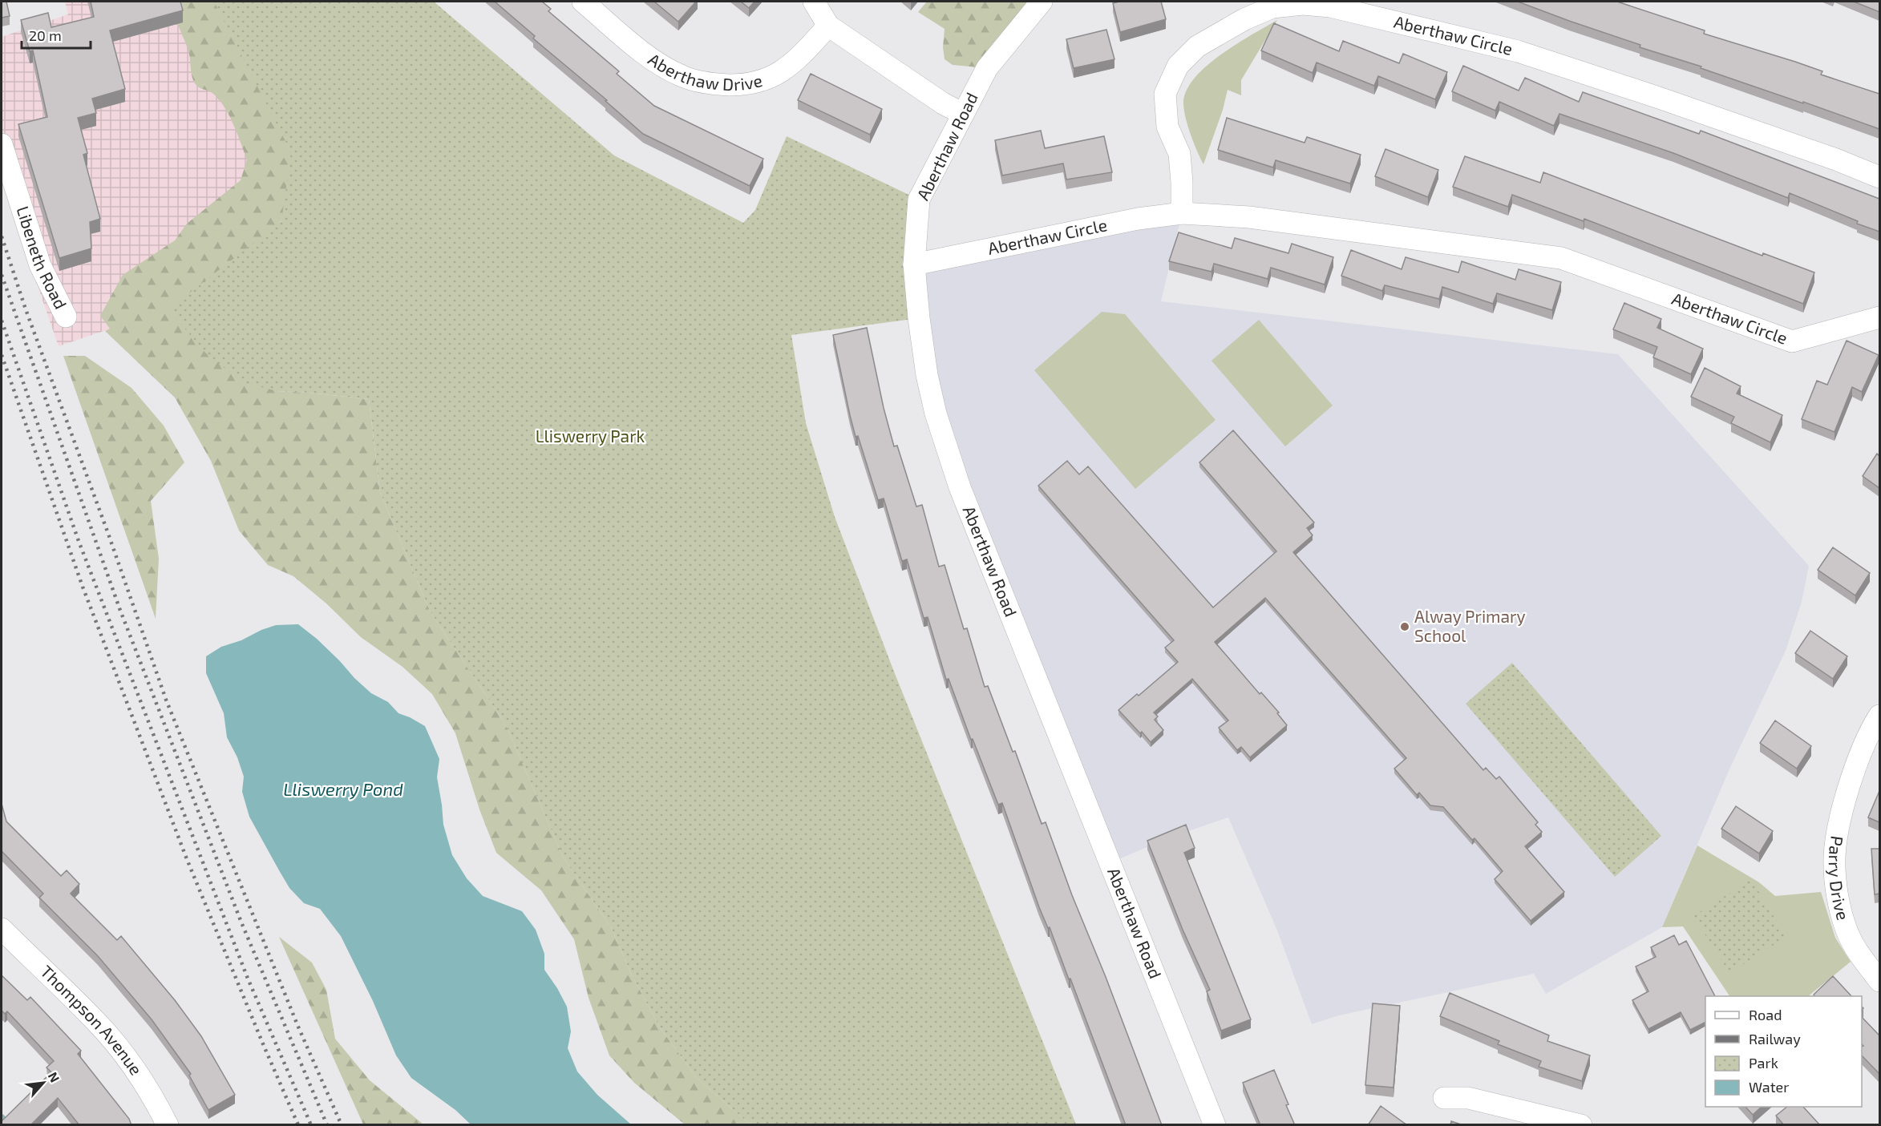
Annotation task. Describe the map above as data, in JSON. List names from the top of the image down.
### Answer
{
  "streets": {
    "street": [
      "Aberthaw Circle",
      "Aberthaw Drive",
      "Aberthaw Road",
      "Libeneth Road",
      "Parry Drive",
      "Thompson Avenue"
    ]
  },
  "crossings": [
    ["Aberthaw Circle", "Aberthaw Road"]
  ],
  "water": ["Lliswerry Pond"],
  "parks": ["Lliswerry Park"],
  "places": ["Alway Primary School"],
  "legend": [
    "Road",
    "Railway",
    "Park",
    "Water"
  ],
  "scale_bar": "20 m",
  "north": "top right"
}
